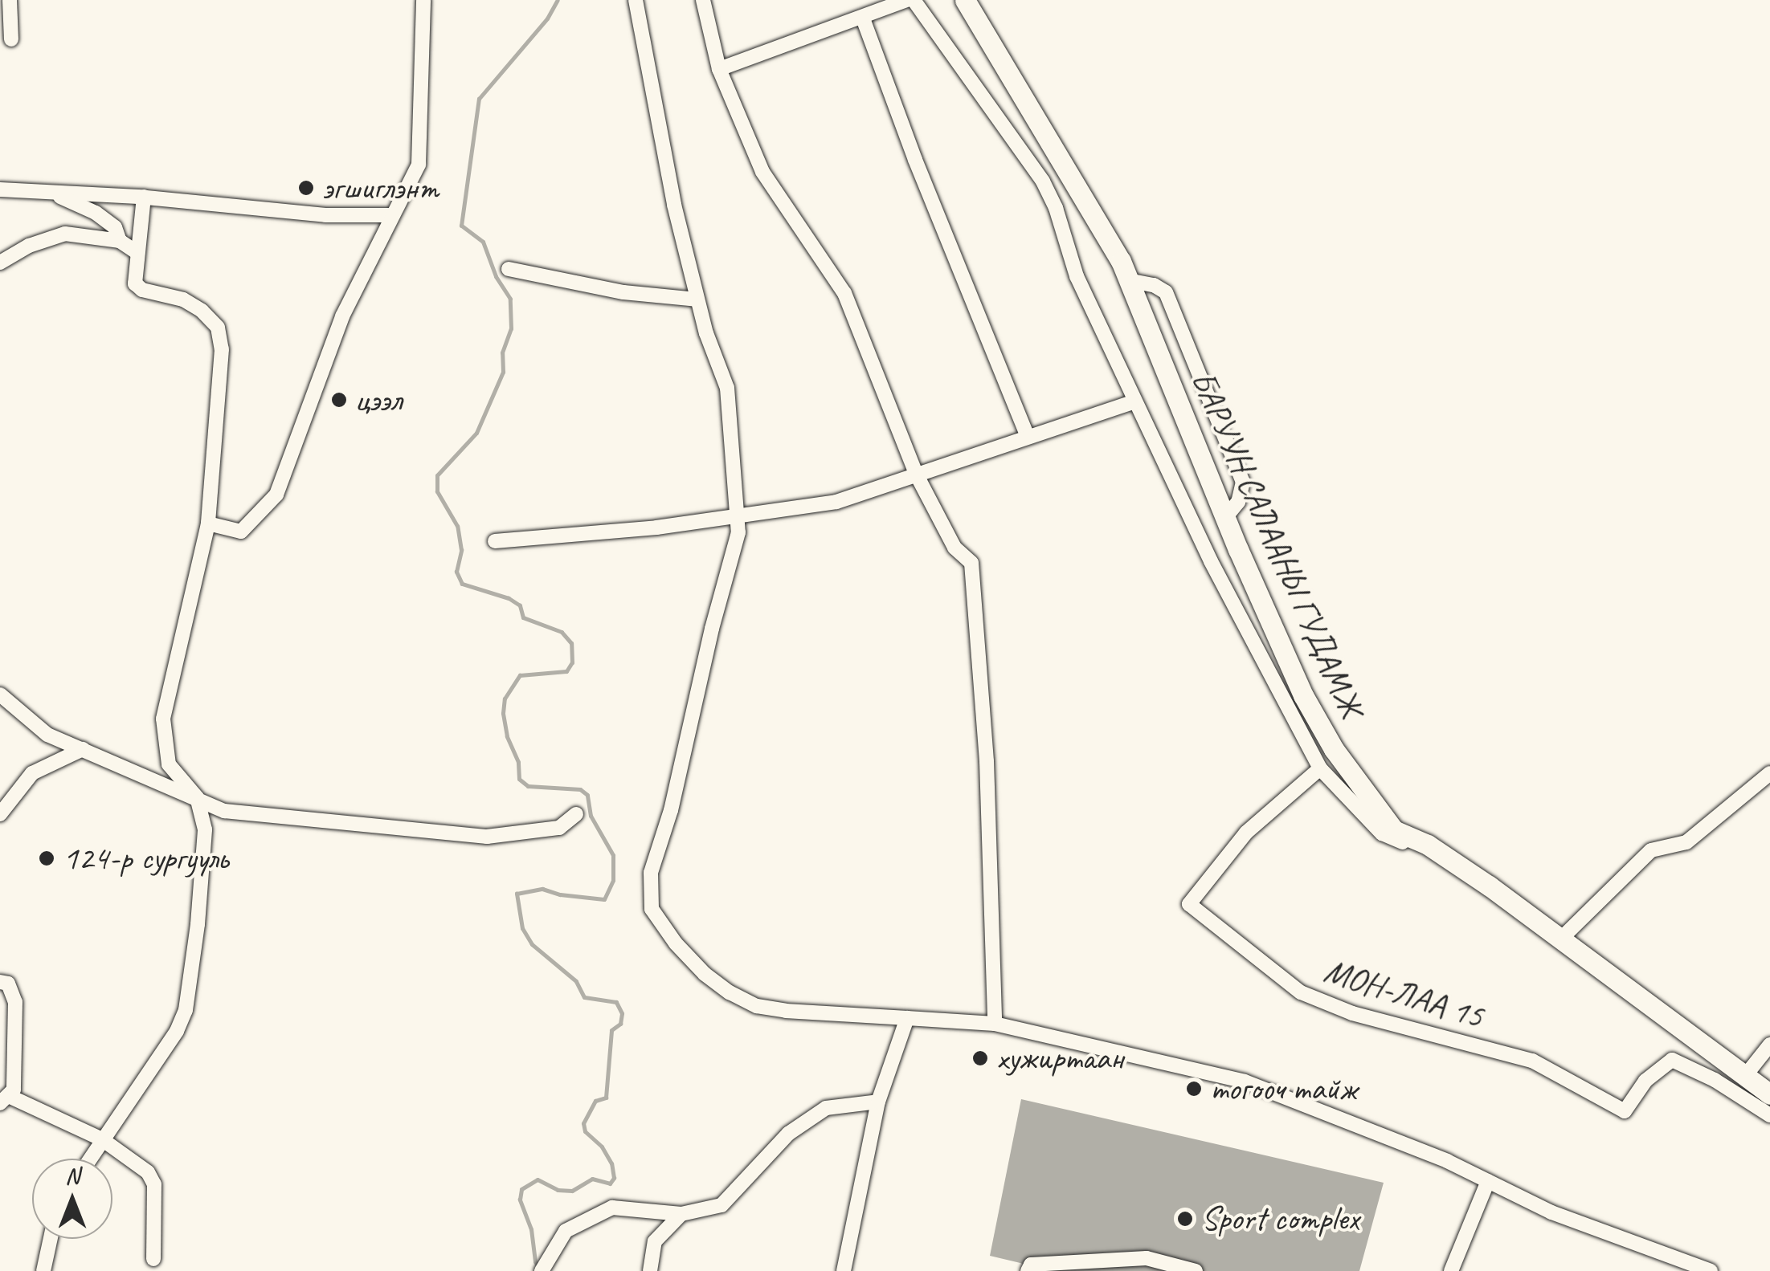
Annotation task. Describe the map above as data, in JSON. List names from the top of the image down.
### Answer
{
  "streets": {
    "main road": ["БАРУУН САЛААНЫ ГУДАМЖ"],
    "street": ["МОН-ЛАА 15"]
  },
  "places": [
    "эгшиглэнт",
    "цээл",
    "124-р сургууль",
    "хужиртаан",
    "тогооч тайж",
    "Sport complex"
  ],
  "north": "top"
}
